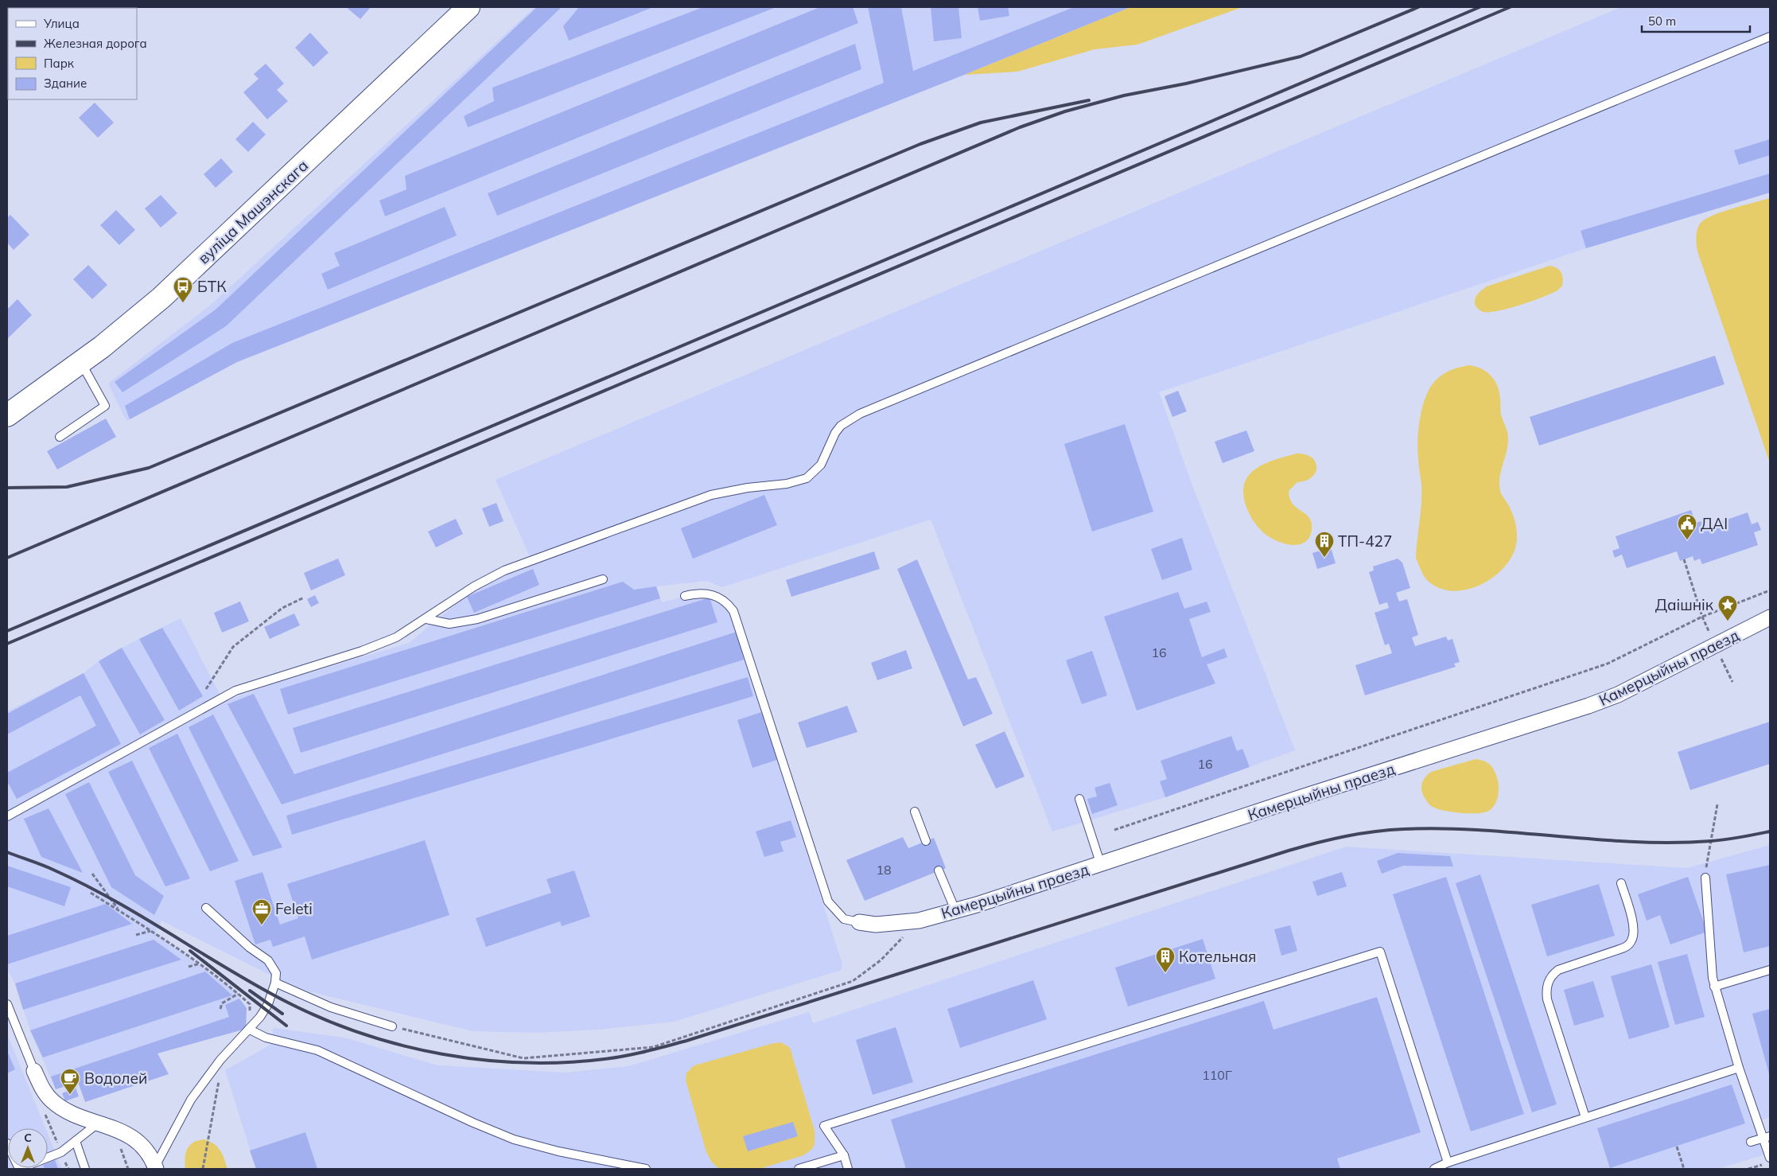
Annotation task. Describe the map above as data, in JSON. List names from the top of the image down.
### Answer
{
  "streets": {
    "main road": ["вуліца Машэнскага"],
    "street": ["Камерцыйны праезд"]
  },
  "places": {
    "bus stop": ["БТК"],
    "public building": ["ДАІ"],
    "building": ["ТП-427", "Котельная"],
    "place": ["Даішнік"],
    "office": ["Feleti"],
    "cafe": ["Водолей"]
  },
  "house_numbers": [
    "16",
    "16",
    "18",
    "110Г"
  ],
  "legend": [
    "Улица",
    "Железная дорога",
    "Парк",
    "Здание"
  ],
  "scale_bar": "50 m",
  "north": "top"
}
